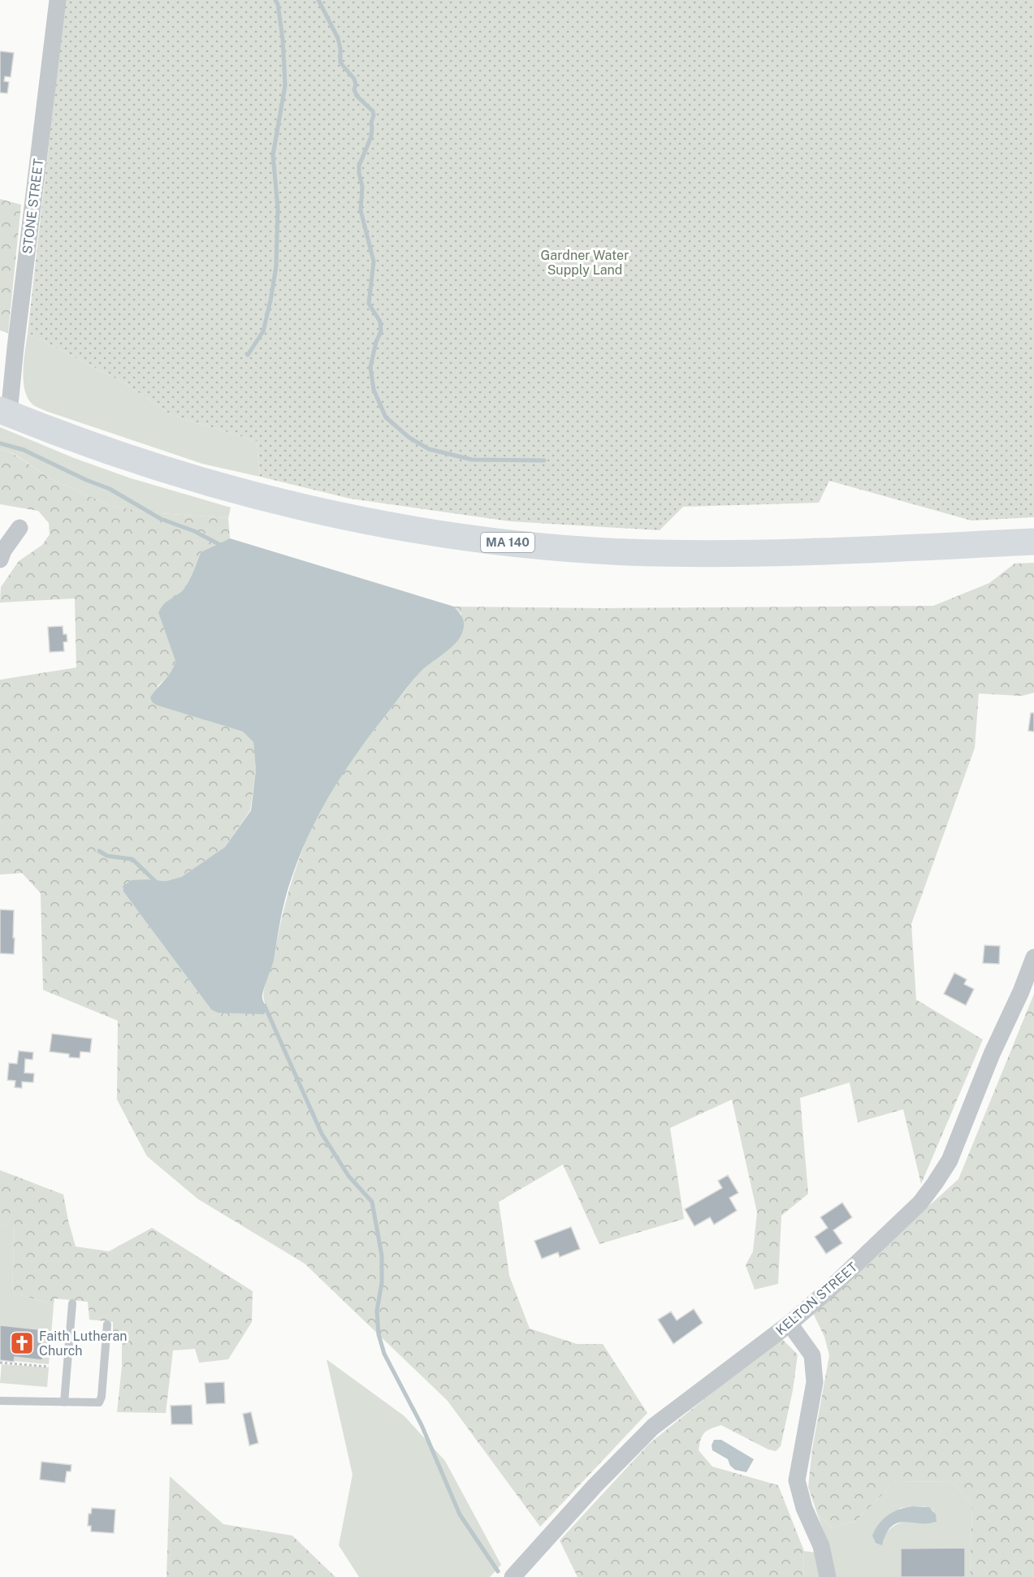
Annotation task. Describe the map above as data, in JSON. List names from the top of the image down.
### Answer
{
  "streets": {
    "highway": ["MA 140"],
    "street": ["STONE STREET", "KELTON STREET"]
  },
  "crossings": [
    ["STONE STREET", "MA 140"]
  ],
  "parks": ["Gardner Water Supply Land"],
  "places": {
    "church": ["Faith Lutheran Church"]
  }
}
